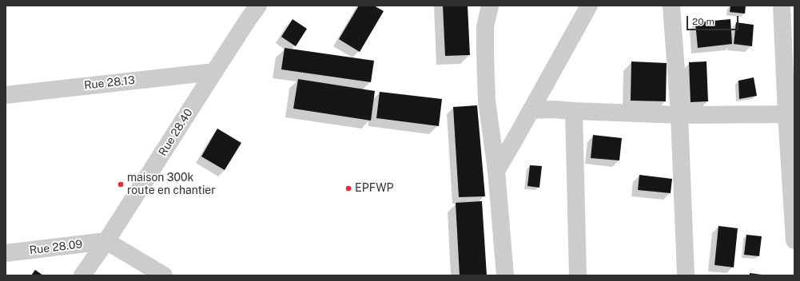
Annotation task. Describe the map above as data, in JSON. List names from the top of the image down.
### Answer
{
  "streets": {
    "street": ["Rue 28.13", "Rue 28.40", "Rue 28.09"]
  },
  "crossings": [
    ["Rue 28.13", "Rue 28.40"],
    ["Rue 28.40", "Rue 28.09"]
  ],
  "places": ["maison 300k route en chantier", "EPFWP"],
  "scale_bar": "20 m"
}
